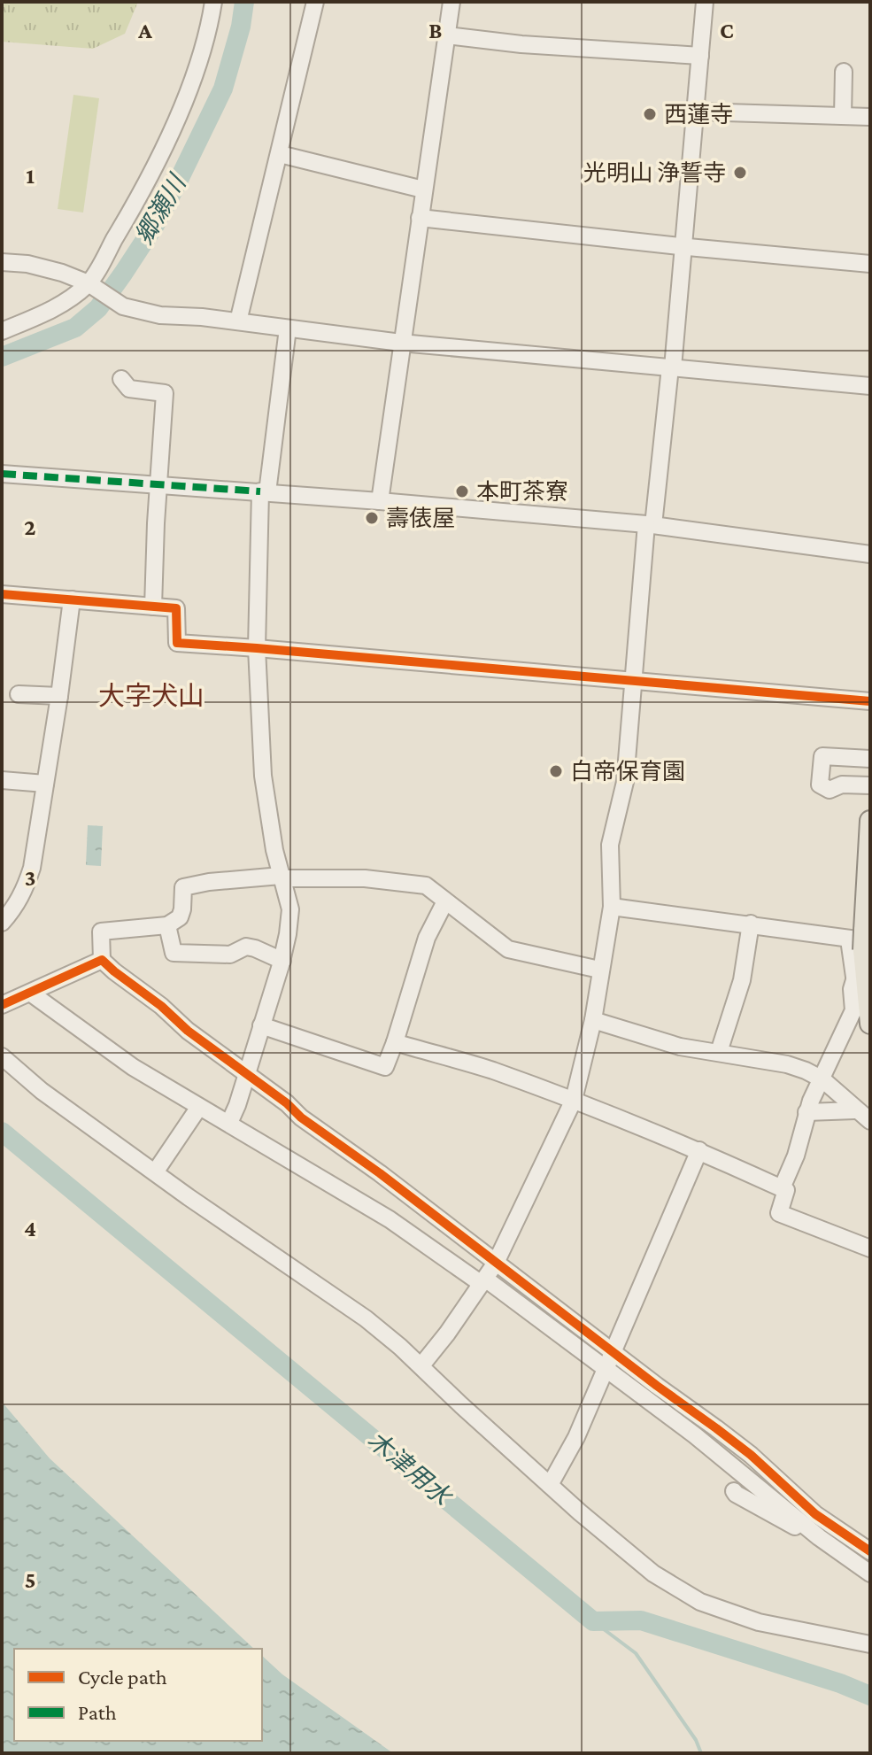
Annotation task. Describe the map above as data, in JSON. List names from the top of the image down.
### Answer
{
  "districts": ["大字犬山"],
  "water": ["郷瀬川", "木津用水"],
  "places": [
    "西蓮寺",
    "光明山 浄誓寺",
    "本町茶寮",
    "壽俵屋",
    "白帝保育園"
  ],
  "legend": ["Cycle path", "Path"],
  "grid": {
    "columns": ["A", "B", "C"],
    "rows": [
      "1",
      "2",
      "3",
      "4",
      "5"
    ]
  }
}
